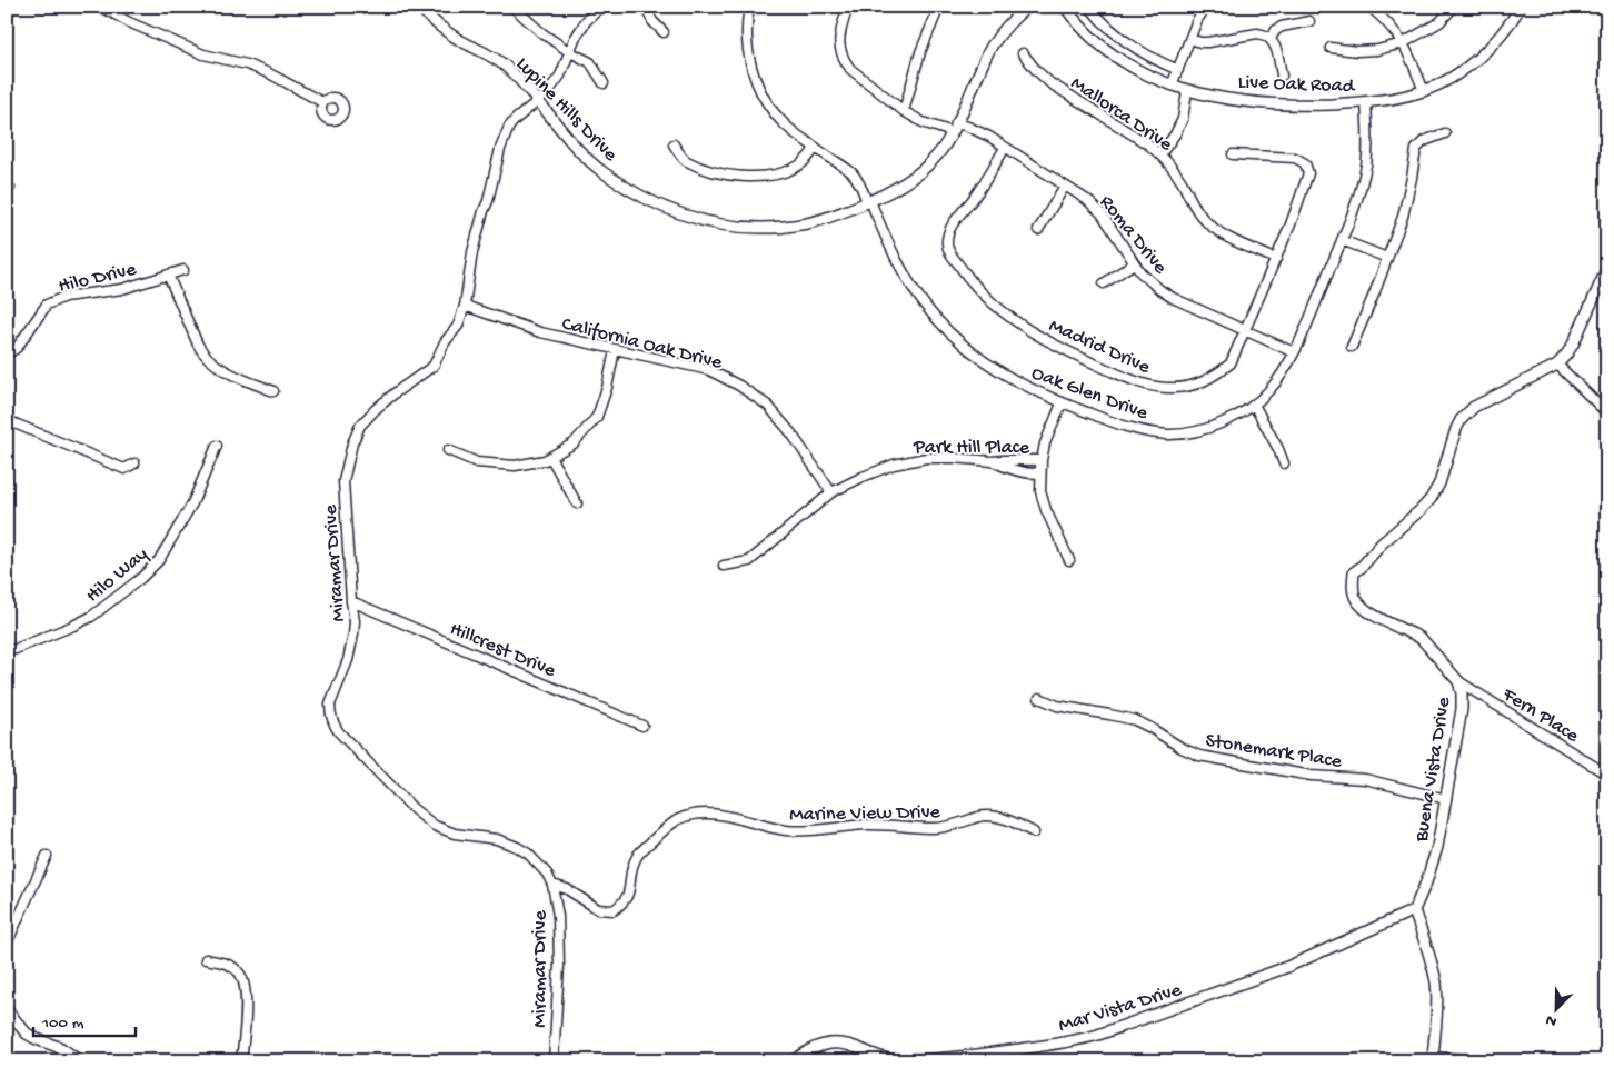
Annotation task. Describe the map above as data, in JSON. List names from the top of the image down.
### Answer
{
  "streets": {
    "street": [
      "Live Oak Road",
      "Lupine Hills Drive",
      "Mallorca Drive",
      "Roma Drive",
      "Hilo Drive",
      "California Oak Drive",
      "Madrid Drive",
      "Oak Glen Drive",
      "Park Hill Place",
      "Miramar Drive",
      "Hilo Way",
      "Hillcrest Drive",
      "Fern Place",
      "Stonemark Place",
      "Buena Vista Drive",
      "Marine View Drive",
      "Mar Vista Drive"
    ]
  },
  "crossings": [
    ["Live Oak Road", "Oak Glen Drive"],
    ["Lupine Hills Drive", "Roma Drive"],
    ["Lupine Hills Drive", "Oak Glen Drive"],
    ["Lupine Hills Drive", "Miramar Drive"],
    ["Mallorca Drive", "Madrid Drive"],
    ["Roma Drive", "Madrid Drive"],
    ["Roma Drive", "Oak Glen Drive"],
    ["California Oak Drive", "Park Hill Place"],
    ["California Oak Drive", "Miramar Drive"],
    ["Miramar Drive", "Hillcrest Drive"],
    ["Miramar Drive", "Marine View Drive"],
    ["Fern Place", "Buena Vista Drive"],
    ["Stonemark Place", "Buena Vista Drive"],
    ["Buena Vista Drive", "Mar Vista Drive"]
  ],
  "scale_bar": "100 m",
  "north": "bottom left"
}
